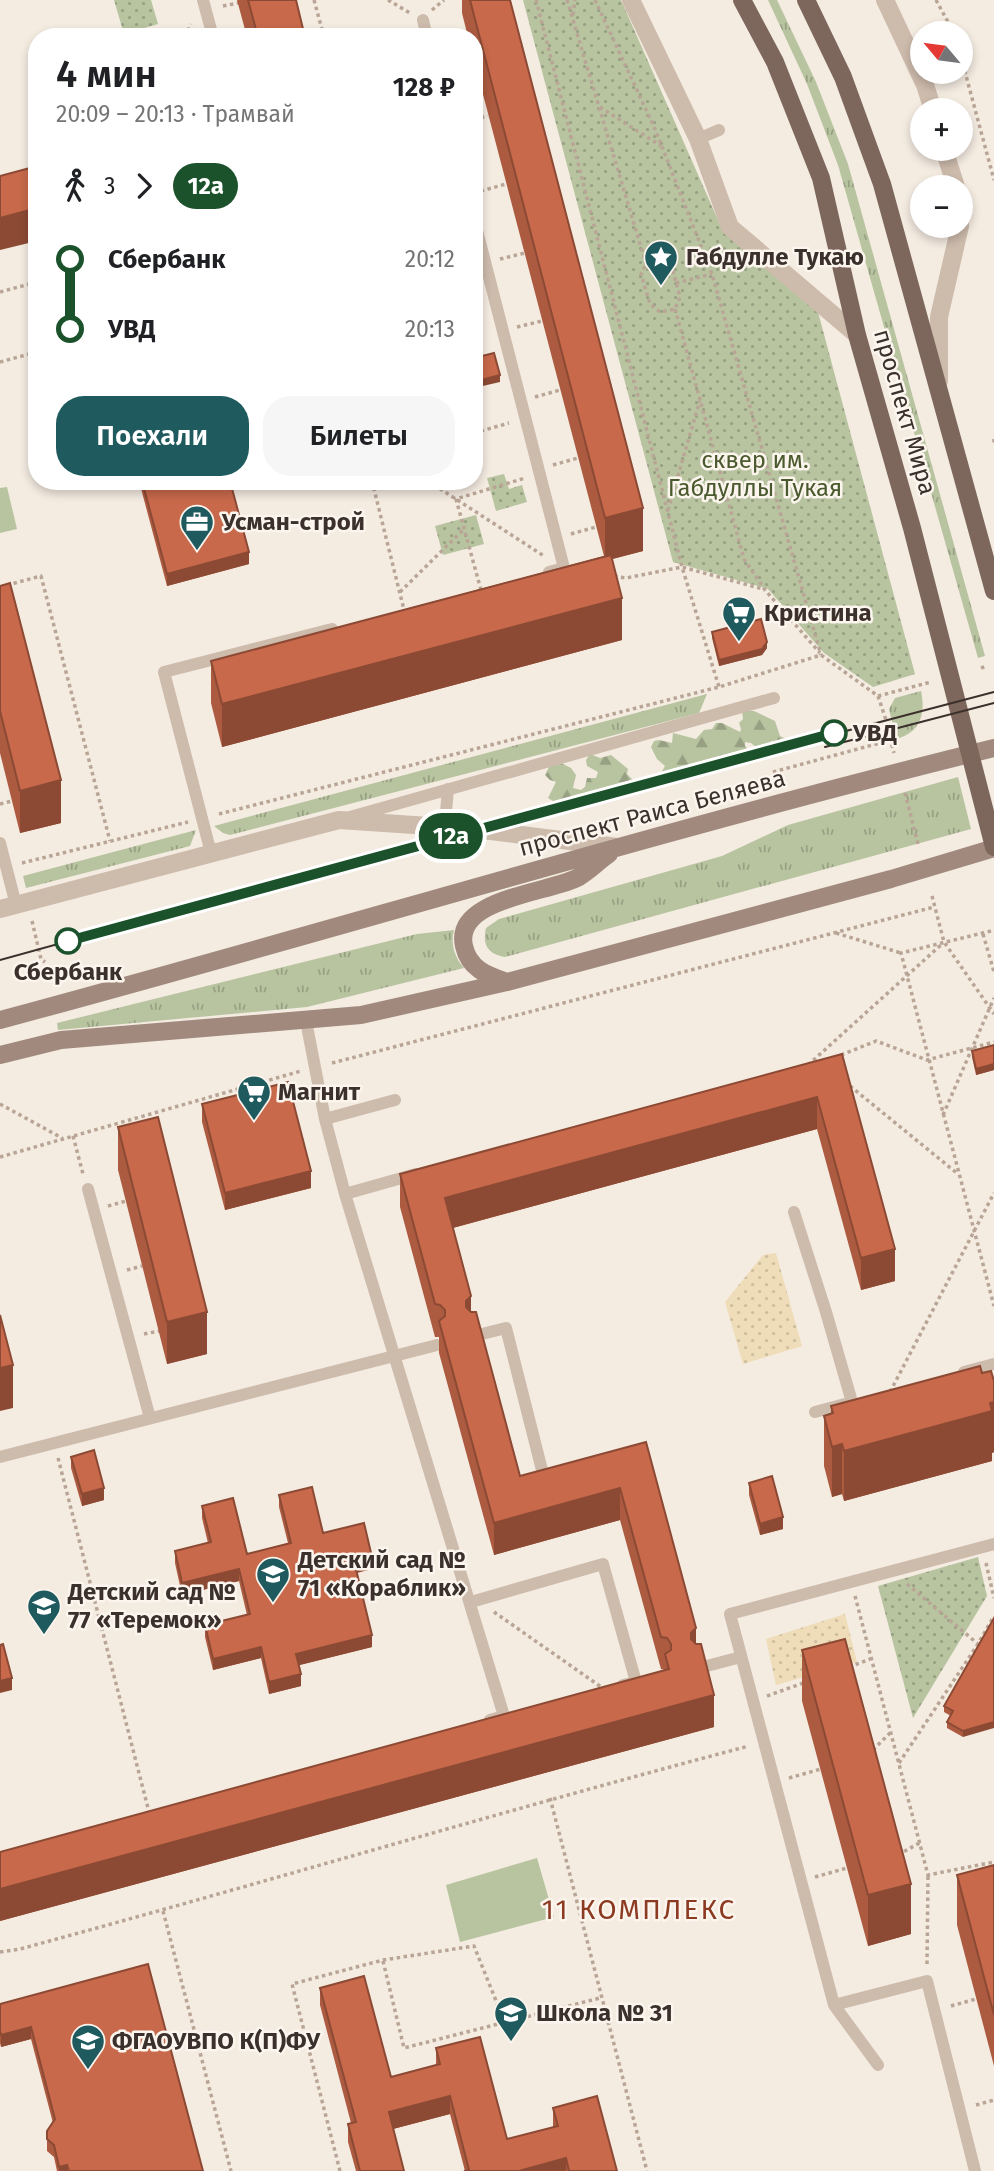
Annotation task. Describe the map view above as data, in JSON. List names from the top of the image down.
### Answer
{
  "streets": {
    "main road": ["проспект Мира"],
    "street": ["проспект Раиса Беляева"]
  },
  "crossings": [
    ["проспект Мира", "проспект Раиса Беляева"]
  ],
  "districts": ["11 КОМПЛЕКС"],
  "parks": ["сквер им. Габдуллы Тукая"],
  "places": {
    "place": ["Габдулле Тукаю"],
    "office": ["Усман-строй"],
    "supermarket": ["Кристина", "Магнит"],
    "other": ["УВД", "Сбербанк"],
    "school or university": [
      "Детский сад № 71 «Кораблик»",
      "Детский сад № 77 «Теремок»",
      "Школа № 31",
      "ФГАОУВПО К(П)ФУ"
    ]
  },
  "lines": ["tram line 12а"],
  "north": "top left",
  "page": {
    "on_map": "12а",
    "map_buttons": ["+", "−"],
    "heading": ["4 мин", "20:09 – 20:13 · Трамвай", "128 ₽"],
    "legs": ["3", "12а"],
    "list": [
      {
        "name": "Сбербанк",
        "value": "20:12"
      },
      {
        "name": "УВД",
        "value": "20:13"
      }
    ],
    "buttons": ["Поехали", "Билеты"]
  }
}
